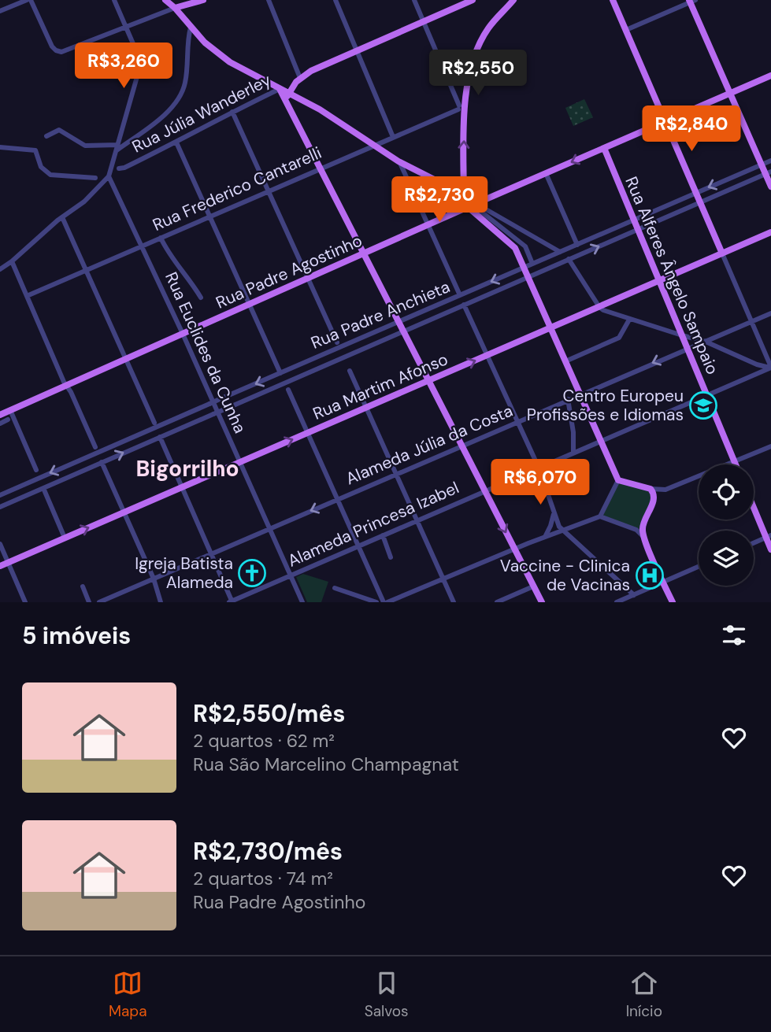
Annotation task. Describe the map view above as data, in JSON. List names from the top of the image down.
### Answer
{
  "streets": {
    "main road": [
      "Rua Júlia Wanderley",
      "Rua Padre Agostinho",
      "Rua Alferes Ângelo Sampaio",
      "Rua Martim Afonso"
    ],
    "street": [
      "Rua Frederico Cantarelli",
      "Rua Padre Anchieta",
      "Rua Euclides da Cunha",
      "Alameda Júlia da Costa",
      "Alameda Princesa Izabel"
    ]
  },
  "crossings": [
    ["Rua Frederico Cantarelli", "Rua Euclides da Cunha"],
    ["Rua Padre Agostinho", "Rua Alferes Ângelo Sampaio"],
    ["Rua Padre Agostinho", "Rua Euclides da Cunha"],
    ["Rua Alferes Ângelo Sampaio", "Rua Padre Anchieta"],
    ["Rua Alferes Ângelo Sampaio", "Rua Martim Afonso"],
    ["Rua Alferes Ângelo Sampaio", "Alameda Júlia da Costa"],
    ["Rua Alferes Ângelo Sampaio", "Alameda Princesa Izabel"],
    ["Rua Euclides da Cunha", "Rua Martim Afonso"],
    ["Rua Euclides da Cunha", "Alameda Júlia da Costa"],
    ["Rua Euclides da Cunha", "Alameda Princesa Izabel"]
  ],
  "districts": ["Bigorrilho"],
  "places": {
    "school or university": ["Centro Europeu Profissões e Idiomas"],
    "church": ["Igreja Batista Alameda"],
    "hospital": ["Vaccine - Clinica de Vacinas"]
  },
  "page": {
    "price": [
      "R$3,260",
      "R$2,550",
      "R$2,840",
      "R$2,730",
      "R$6,070"
    ],
    "heading": "5 imóveis",
    "list": [
      {
        "name": "R$2,550/mês",
        "note": "2 quartos · 62 m² · Rua São Marcelino Champagnat"
      },
      {
        "name": "R$2,730/mês",
        "note": "2 quartos · 74 m² · Rua Padre Agostinho"
      }
    ],
    "tabs": ["Mapa", "Salvos", "Início"]
  }
}
